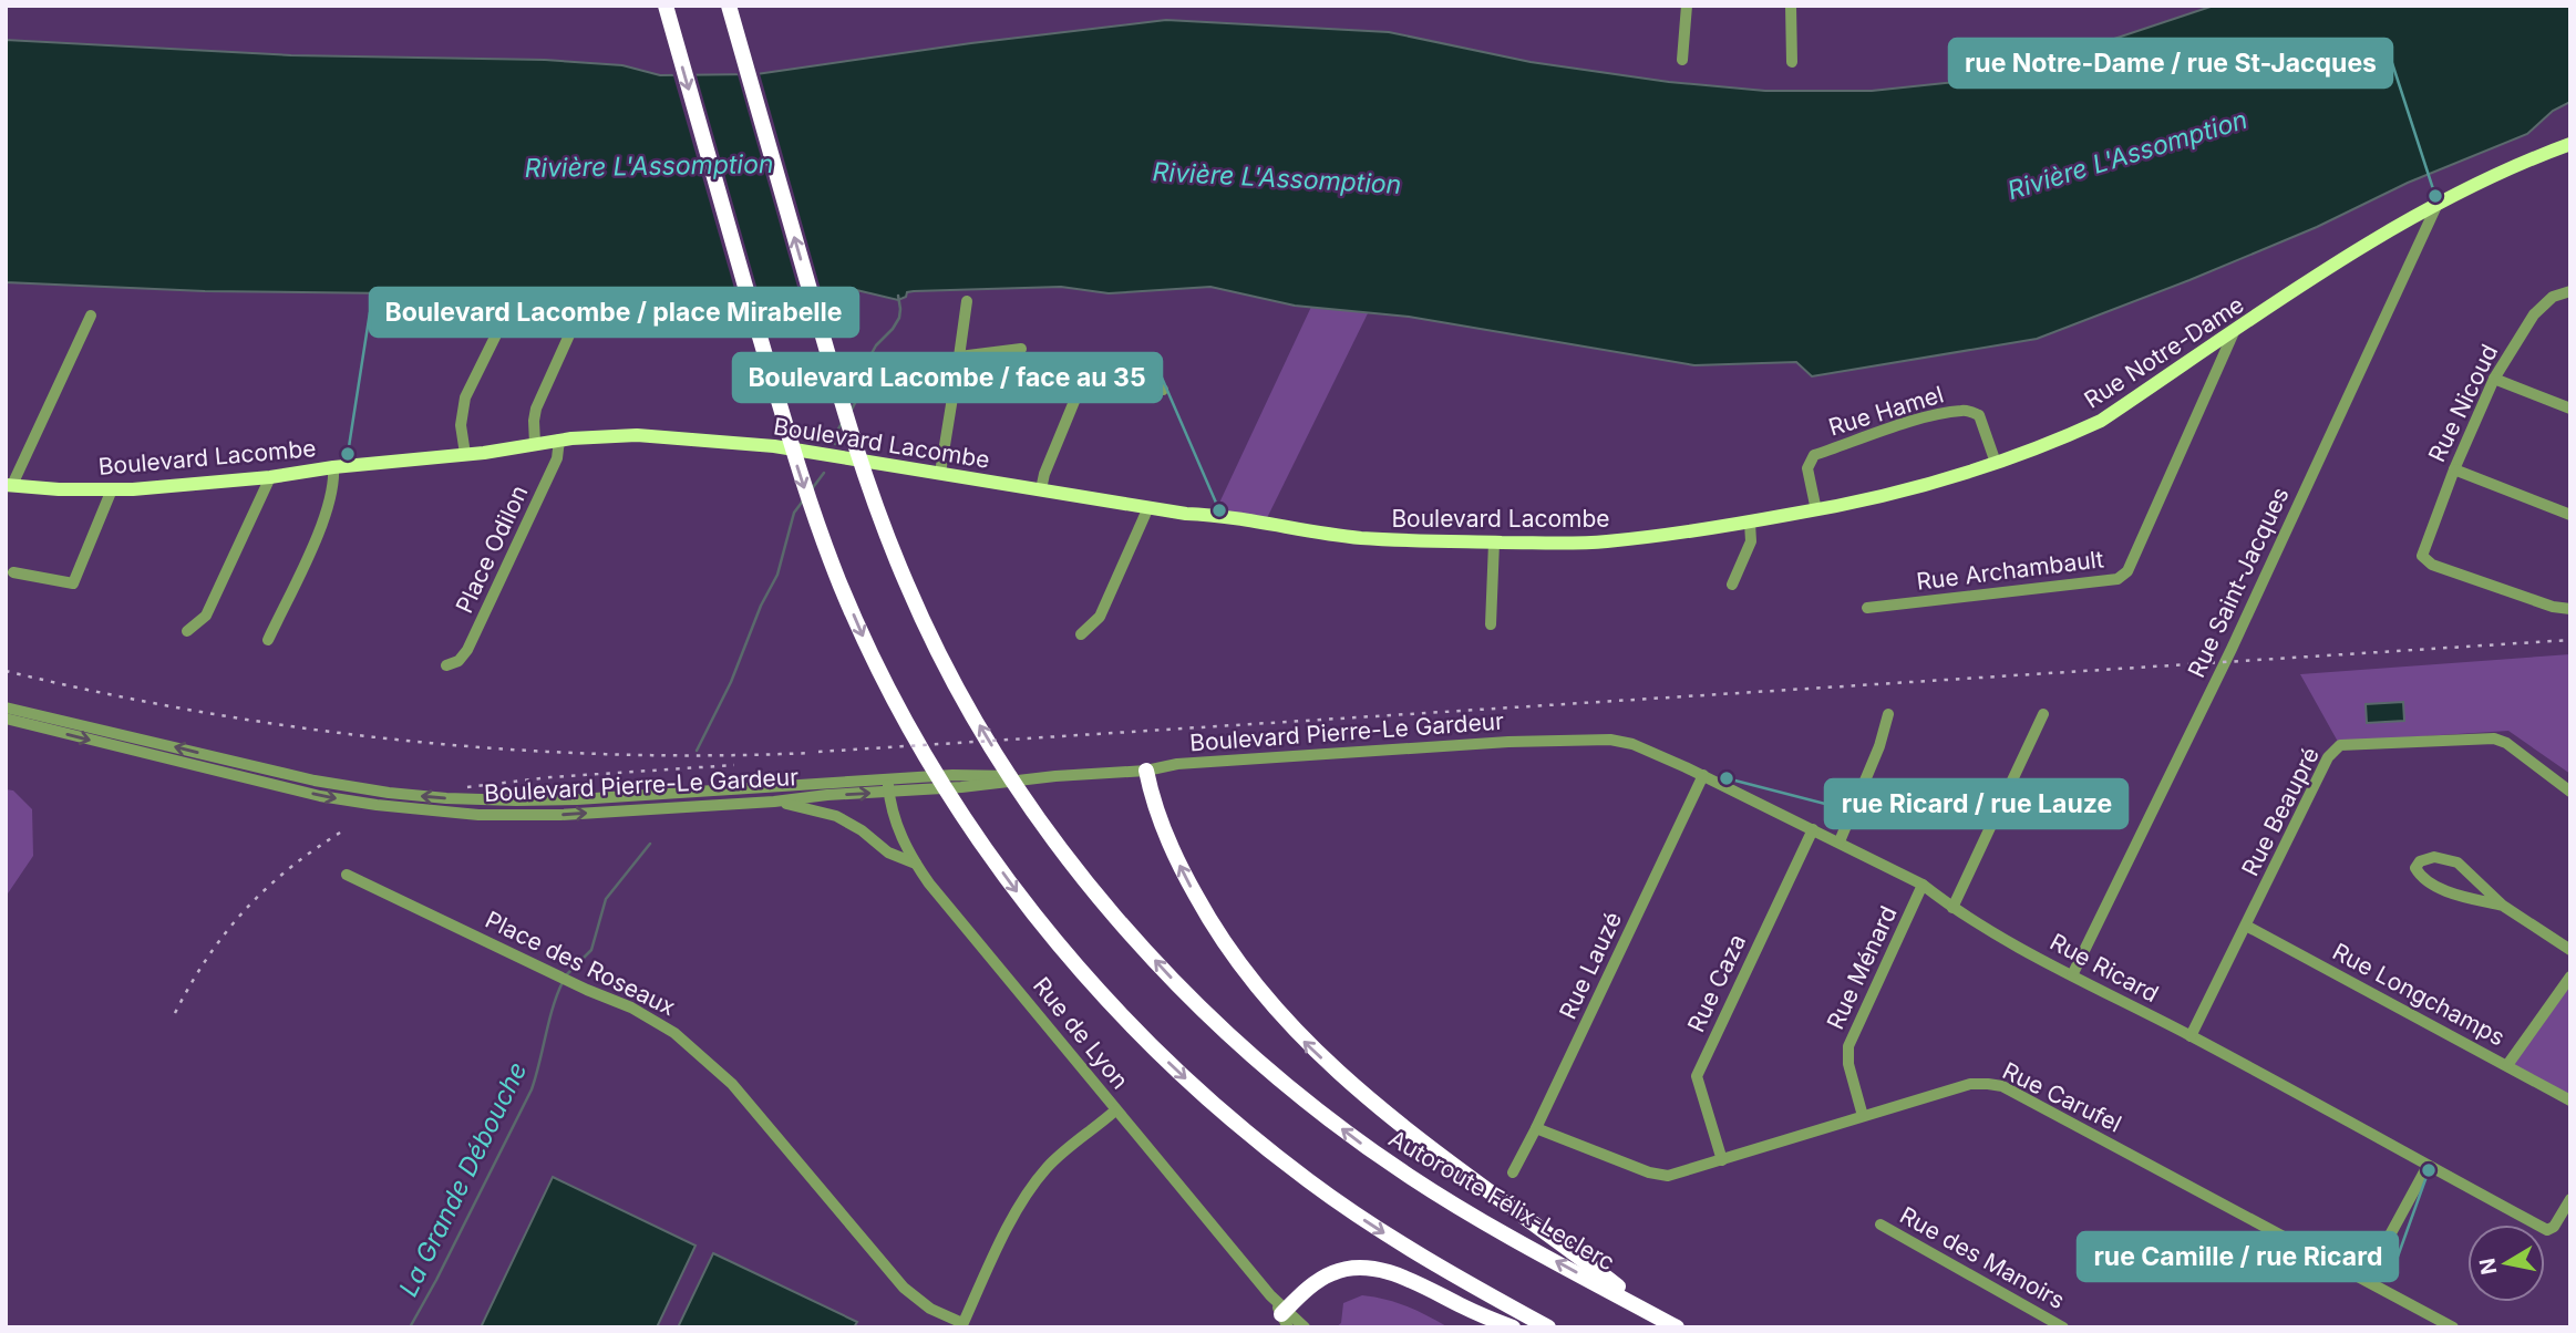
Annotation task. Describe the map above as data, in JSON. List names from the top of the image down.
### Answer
{
  "streets": {
    "highway": ["Autoroute Félix-Leclerc"],
    "main road": ["Rue Notre-Dame", "Boulevard Lacombe"],
    "street": [
      "Rue Nicoud",
      "Rue Hamel",
      "Place Odilon",
      "Rue Archambault",
      "Rue Saint-Jacques",
      "Boulevard Pierre-Le Gardeur",
      "Rue Beaupré",
      "Place des Roseaux",
      "Rue Lauzé",
      "Rue Ménard",
      "Rue Ricard",
      "Rue Caza",
      "Rue Longchamps",
      "Rue de Lyon",
      "Rue Carufel",
      "Rue des Manoirs"
    ]
  },
  "crossings": [
    ["Rue Notre-Dame", "Rue Hamel"],
    ["Rue Notre-Dame", "Boulevard Lacombe"],
    ["Rue Notre-Dame", "Rue Archambault"],
    ["Rue Notre-Dame", "Rue Saint-Jacques"],
    ["Boulevard Lacombe", "Place Odilon"],
    ["Rue Saint-Jacques", "Rue Ricard"],
    ["Boulevard Pierre-Le Gardeur", "Rue Ricard"],
    ["Boulevard Pierre-Le Gardeur", "Rue de Lyon"],
    ["Rue Beaupré", "Rue Ricard"],
    ["Rue Beaupré", "Rue Longchamps"],
    ["Rue Lauzé", "Rue Ricard"],
    ["Rue Lauzé", "Rue Carufel"],
    ["Rue Ménard", "Rue Ricard"],
    ["Rue Ménard", "Rue Carufel"],
    ["Rue Ricard", "Rue Caza"],
    ["Rue Caza", "Rue Carufel"]
  ],
  "water": ["Rivière L'Assomption", "La Grande Débouche"],
  "places": [
    "rue Notre-Dame / rue St-Jacques",
    "Boulevard Lacombe / place Mirabelle",
    "Boulevard Lacombe / face au 35",
    "rue Ricard / rue Lauze",
    "rue Camille / rue Ricard"
  ],
  "north": "left"
}
